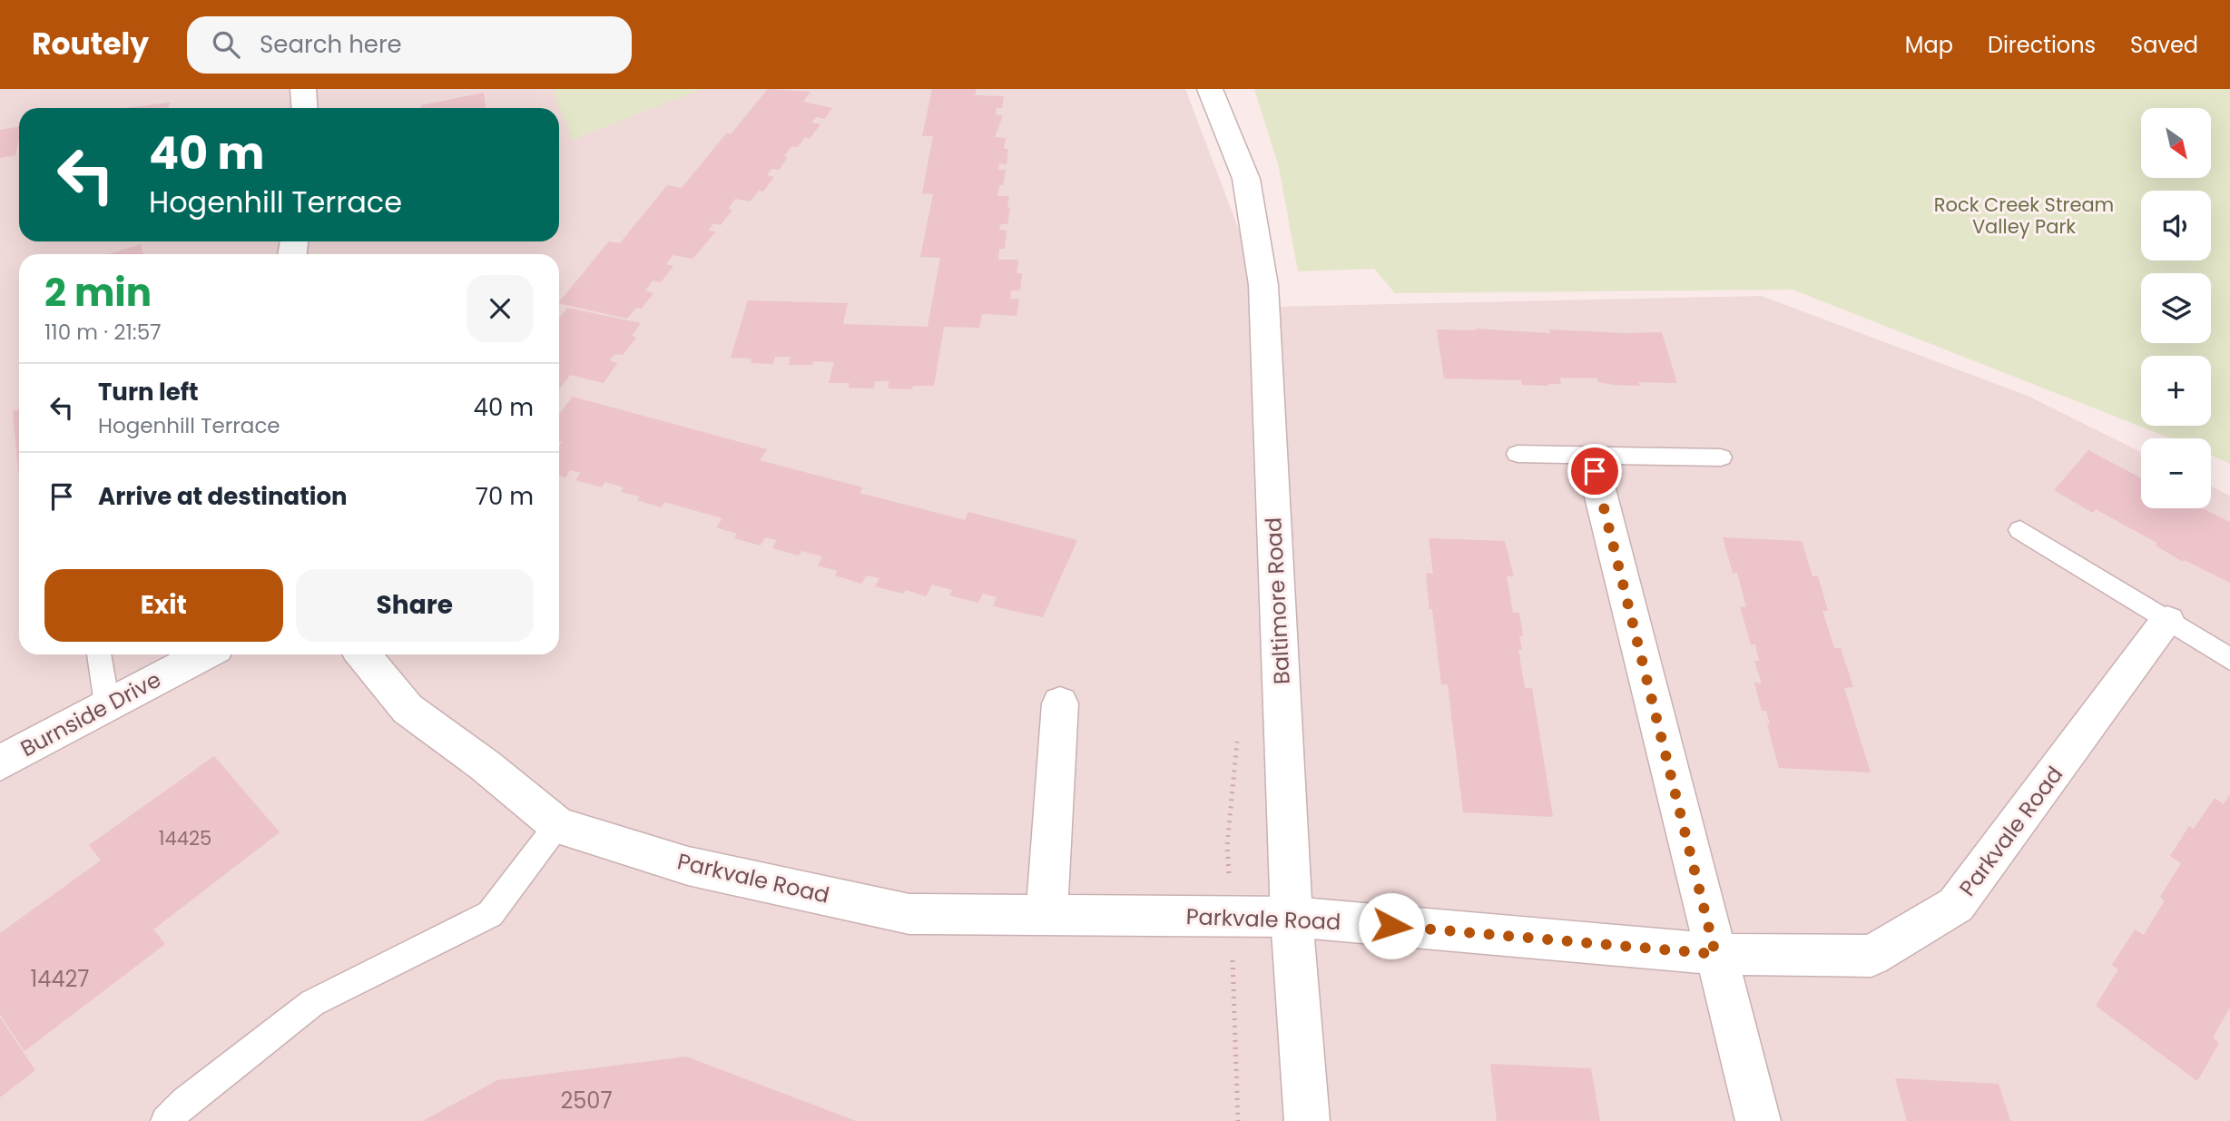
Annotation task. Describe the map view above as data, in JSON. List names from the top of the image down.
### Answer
{
  "streets": {
    "street": ["Baltimore Road", "Burnside Drive", "Parkvale Road"]
  },
  "crossings": [
    ["Baltimore Road", "Parkvale Road"]
  ],
  "parks": ["Rock Creek Stream Valley Park"],
  "house_numbers": ["14425", "14427", "2507"],
  "north": "bottom right",
  "page": {
    "header": "Routely",
    "search": "Search here",
    "nav": ["Map", "Directions", "Saved"],
    "map_buttons": ["+", "−"],
    "turn": ["40 m", "Hogenhill Terrace"],
    "heading": ["2 min", "110 m · 21:57"],
    "list": [
      {
        "name": "Turn left",
        "note": "Hogenhill Terrace",
        "value": "40 m"
      },
      {
        "name": "Arrive at destination",
        "value": "70 m"
      }
    ],
    "buttons": ["Exit", "Share"]
  }
}
